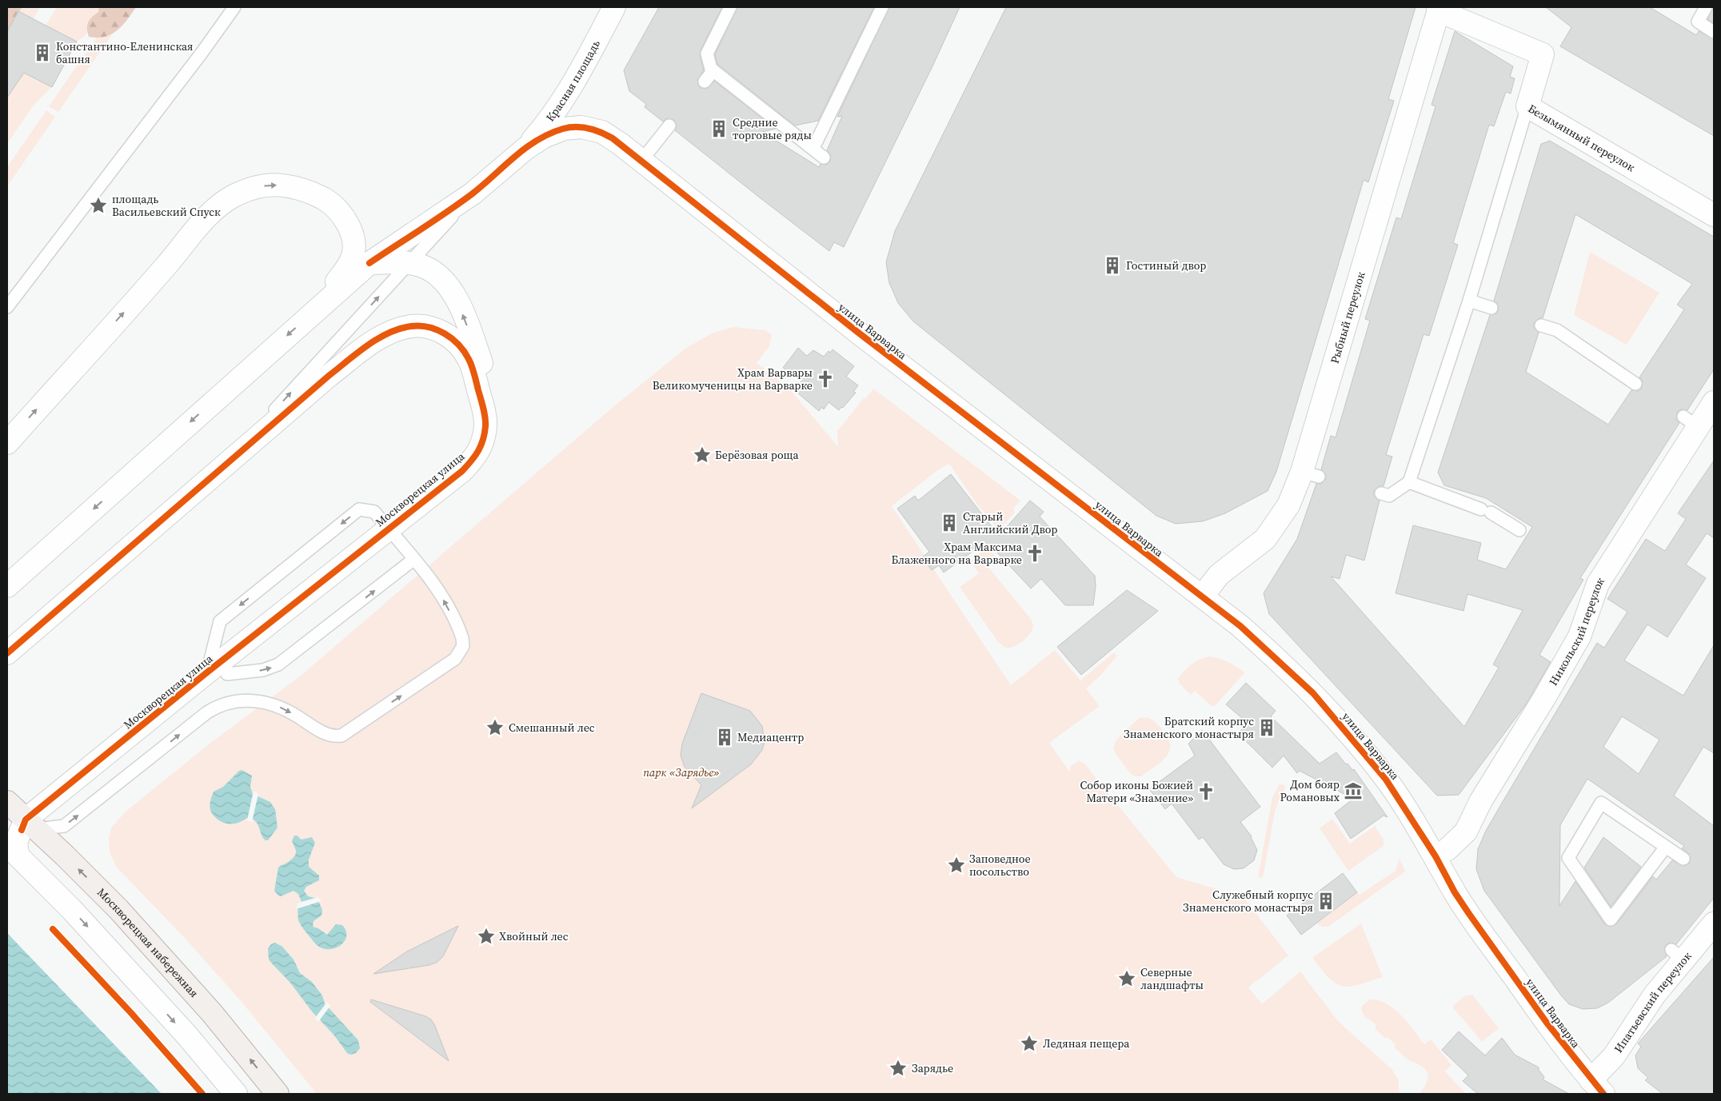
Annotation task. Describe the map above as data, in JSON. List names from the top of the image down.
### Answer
{
  "streets": {
    "main road": ["Москворецкая набережная"],
    "street": [
      "Красная площадь",
      "Безымянный переулок",
      "Рыбный переулок",
      "улица Варварка",
      "Москворецкая улица",
      "Никольский переулок",
      "Ипатьевский переулок"
    ]
  },
  "crossings": [
    ["Красная площадь", "улица Варварка"],
    ["Безымянный переулок", "Рыбный переулок"],
    ["Рыбный переулок", "улица Варварка"],
    ["улица Варварка", "Никольский переулок"],
    ["улица Варварка", "Ипатьевский переулок"],
    ["Москворецкая улица", "Москворецкая набережная"]
  ],
  "parks": ["парк «Зарядье»"],
  "places": {
    "building": [
      "Константино-Еленинская башня",
      "Средние торговые ряды",
      "Гостиный двор",
      "Старый Английский Двор",
      "Братский корпус Знаменского монастыря",
      "Медиацентр",
      "Служебный корпус Знаменского монастыря"
    ],
    "place": [
      "площадь Васильевский Спуск",
      "Берёзовая роща",
      "Смешанный лес",
      "Заповедное посольство",
      "Хвойный лес",
      "Северные ландшафты",
      "Ледяная пещера",
      "Зарядье"
    ],
    "church": ["Храм Варвары Великомученицы на Варварке", "Храм Максима Блаженного на Варварке", "Собор иконы Божией Матери «Знамение»"],
    "museum": ["Дом бояр Романовых"]
  }
}
